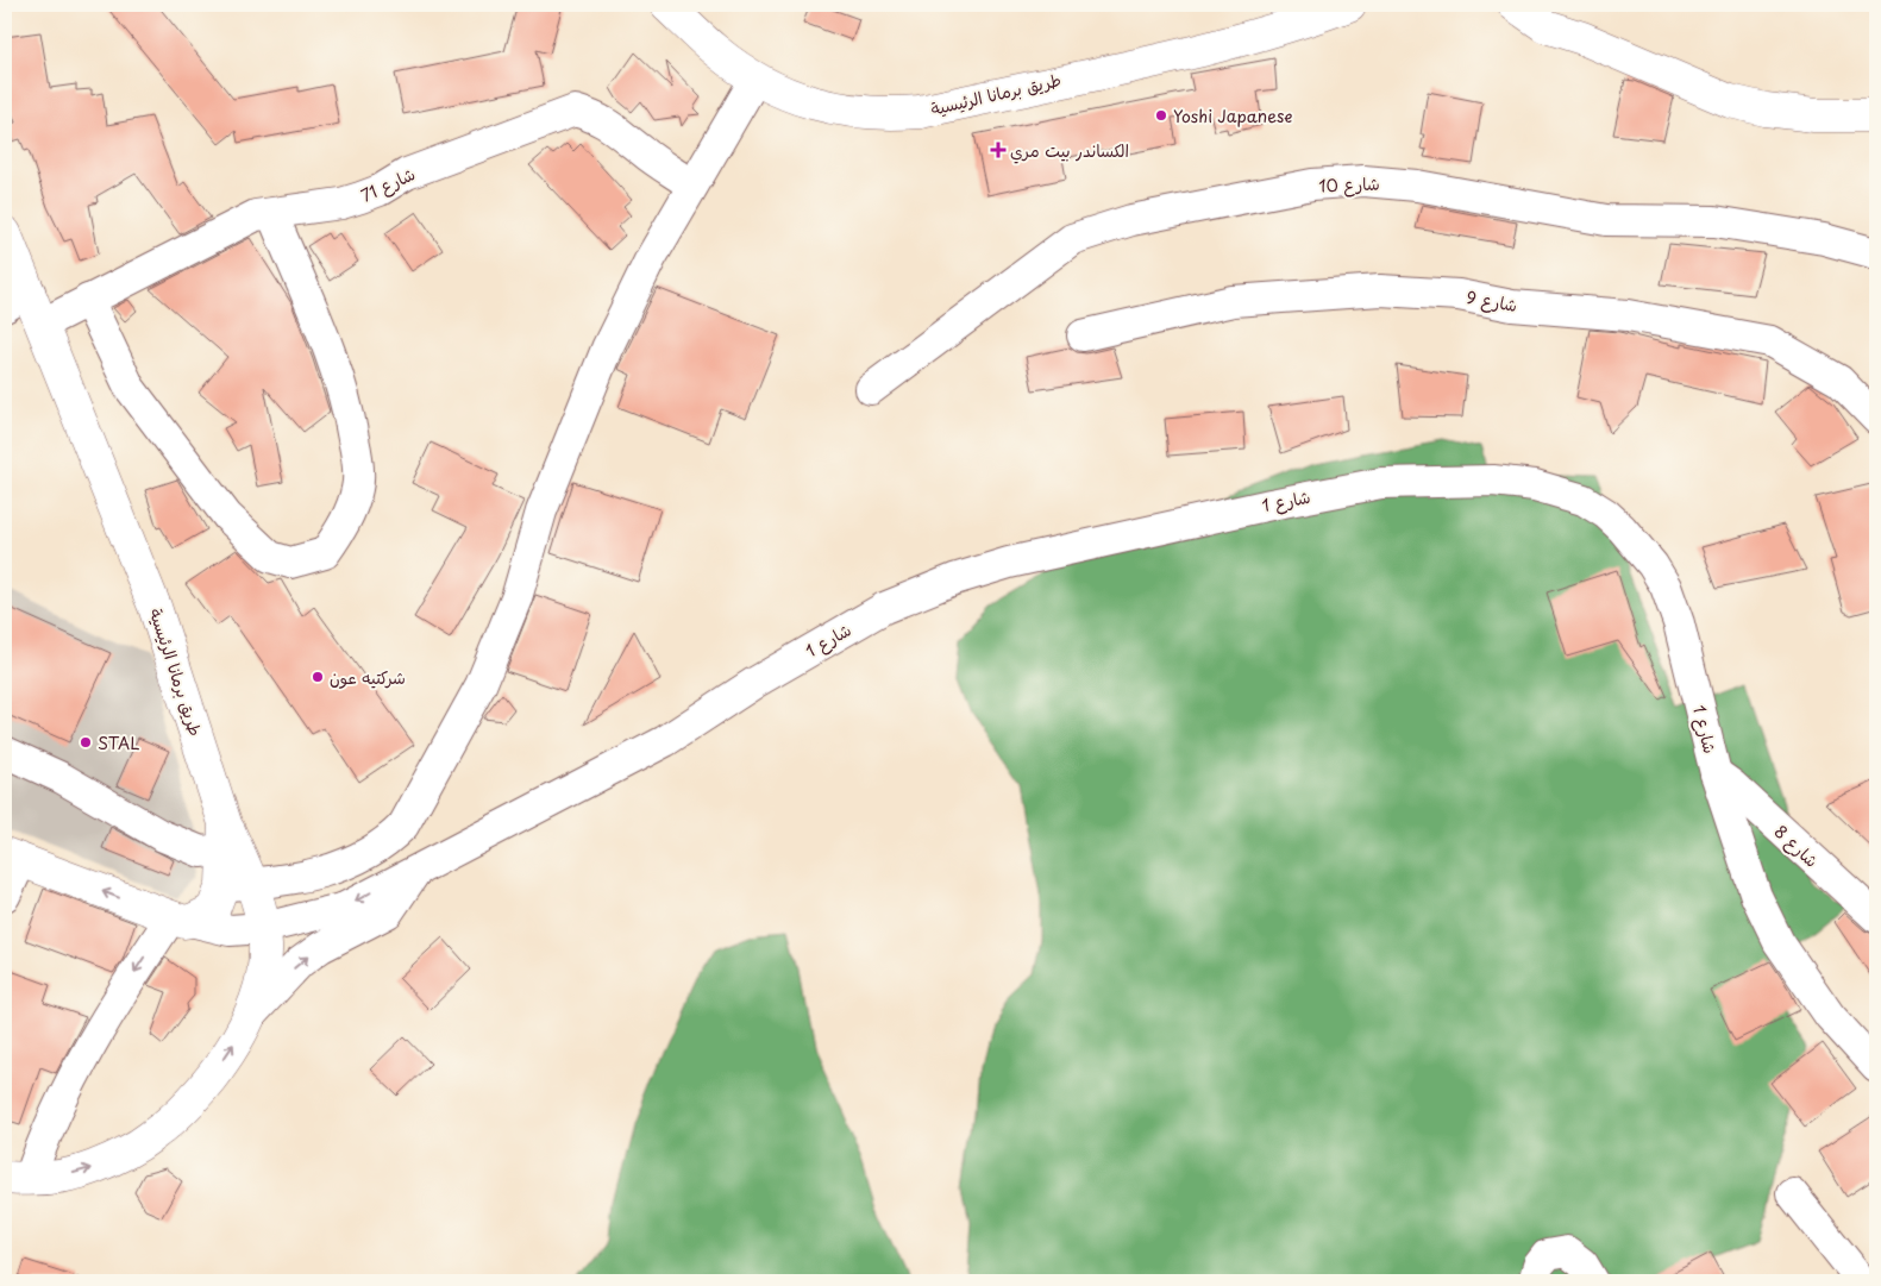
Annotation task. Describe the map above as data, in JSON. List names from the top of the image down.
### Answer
{
  "streets": {
    "main road": ["طريق برمانا الرئيسية"],
    "street": [
      "شارع 71",
      "شارع 10",
      "شارع 9",
      "شارع 1",
      "شارع 8"
    ]
  },
  "crossings": [
    ["طريق برمانا الرئيسية", "شارع 71"],
    ["طريق برمانا الرئيسية", "شارع 1"],
    ["شارع 1", "شارع 8"]
  ],
  "places": {
    "other": ["Yoshi Japanese", "شركتيه عون", "STAL"],
    "health": ["الكساندر بيت مري"]
  }
}
